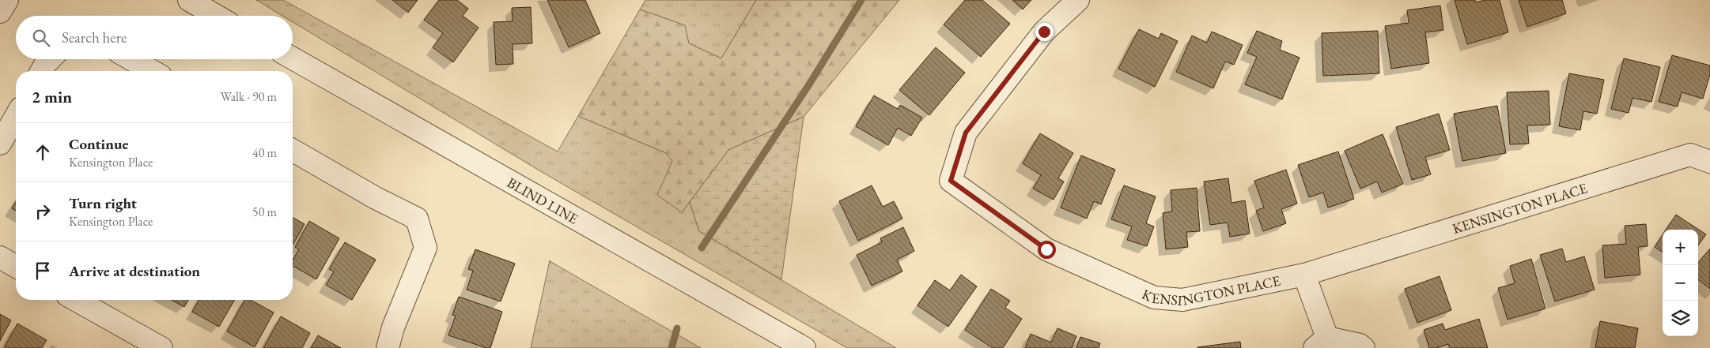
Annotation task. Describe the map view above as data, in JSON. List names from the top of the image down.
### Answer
{
  "streets": {
    "street": ["BLIND LINE", "KENSINGTON PLACE"]
  },
  "page": {
    "search": "Search here",
    "heading": ["2 min", "Walk · 90 m"],
    "list": [
      ["Continue", "Kensington Place", "40 m"],
      ["Turn right", "Kensington Place", "50 m"],
      "Arrive at destination"
    ],
    "map_buttons": ["+", "−"]
  }
}
